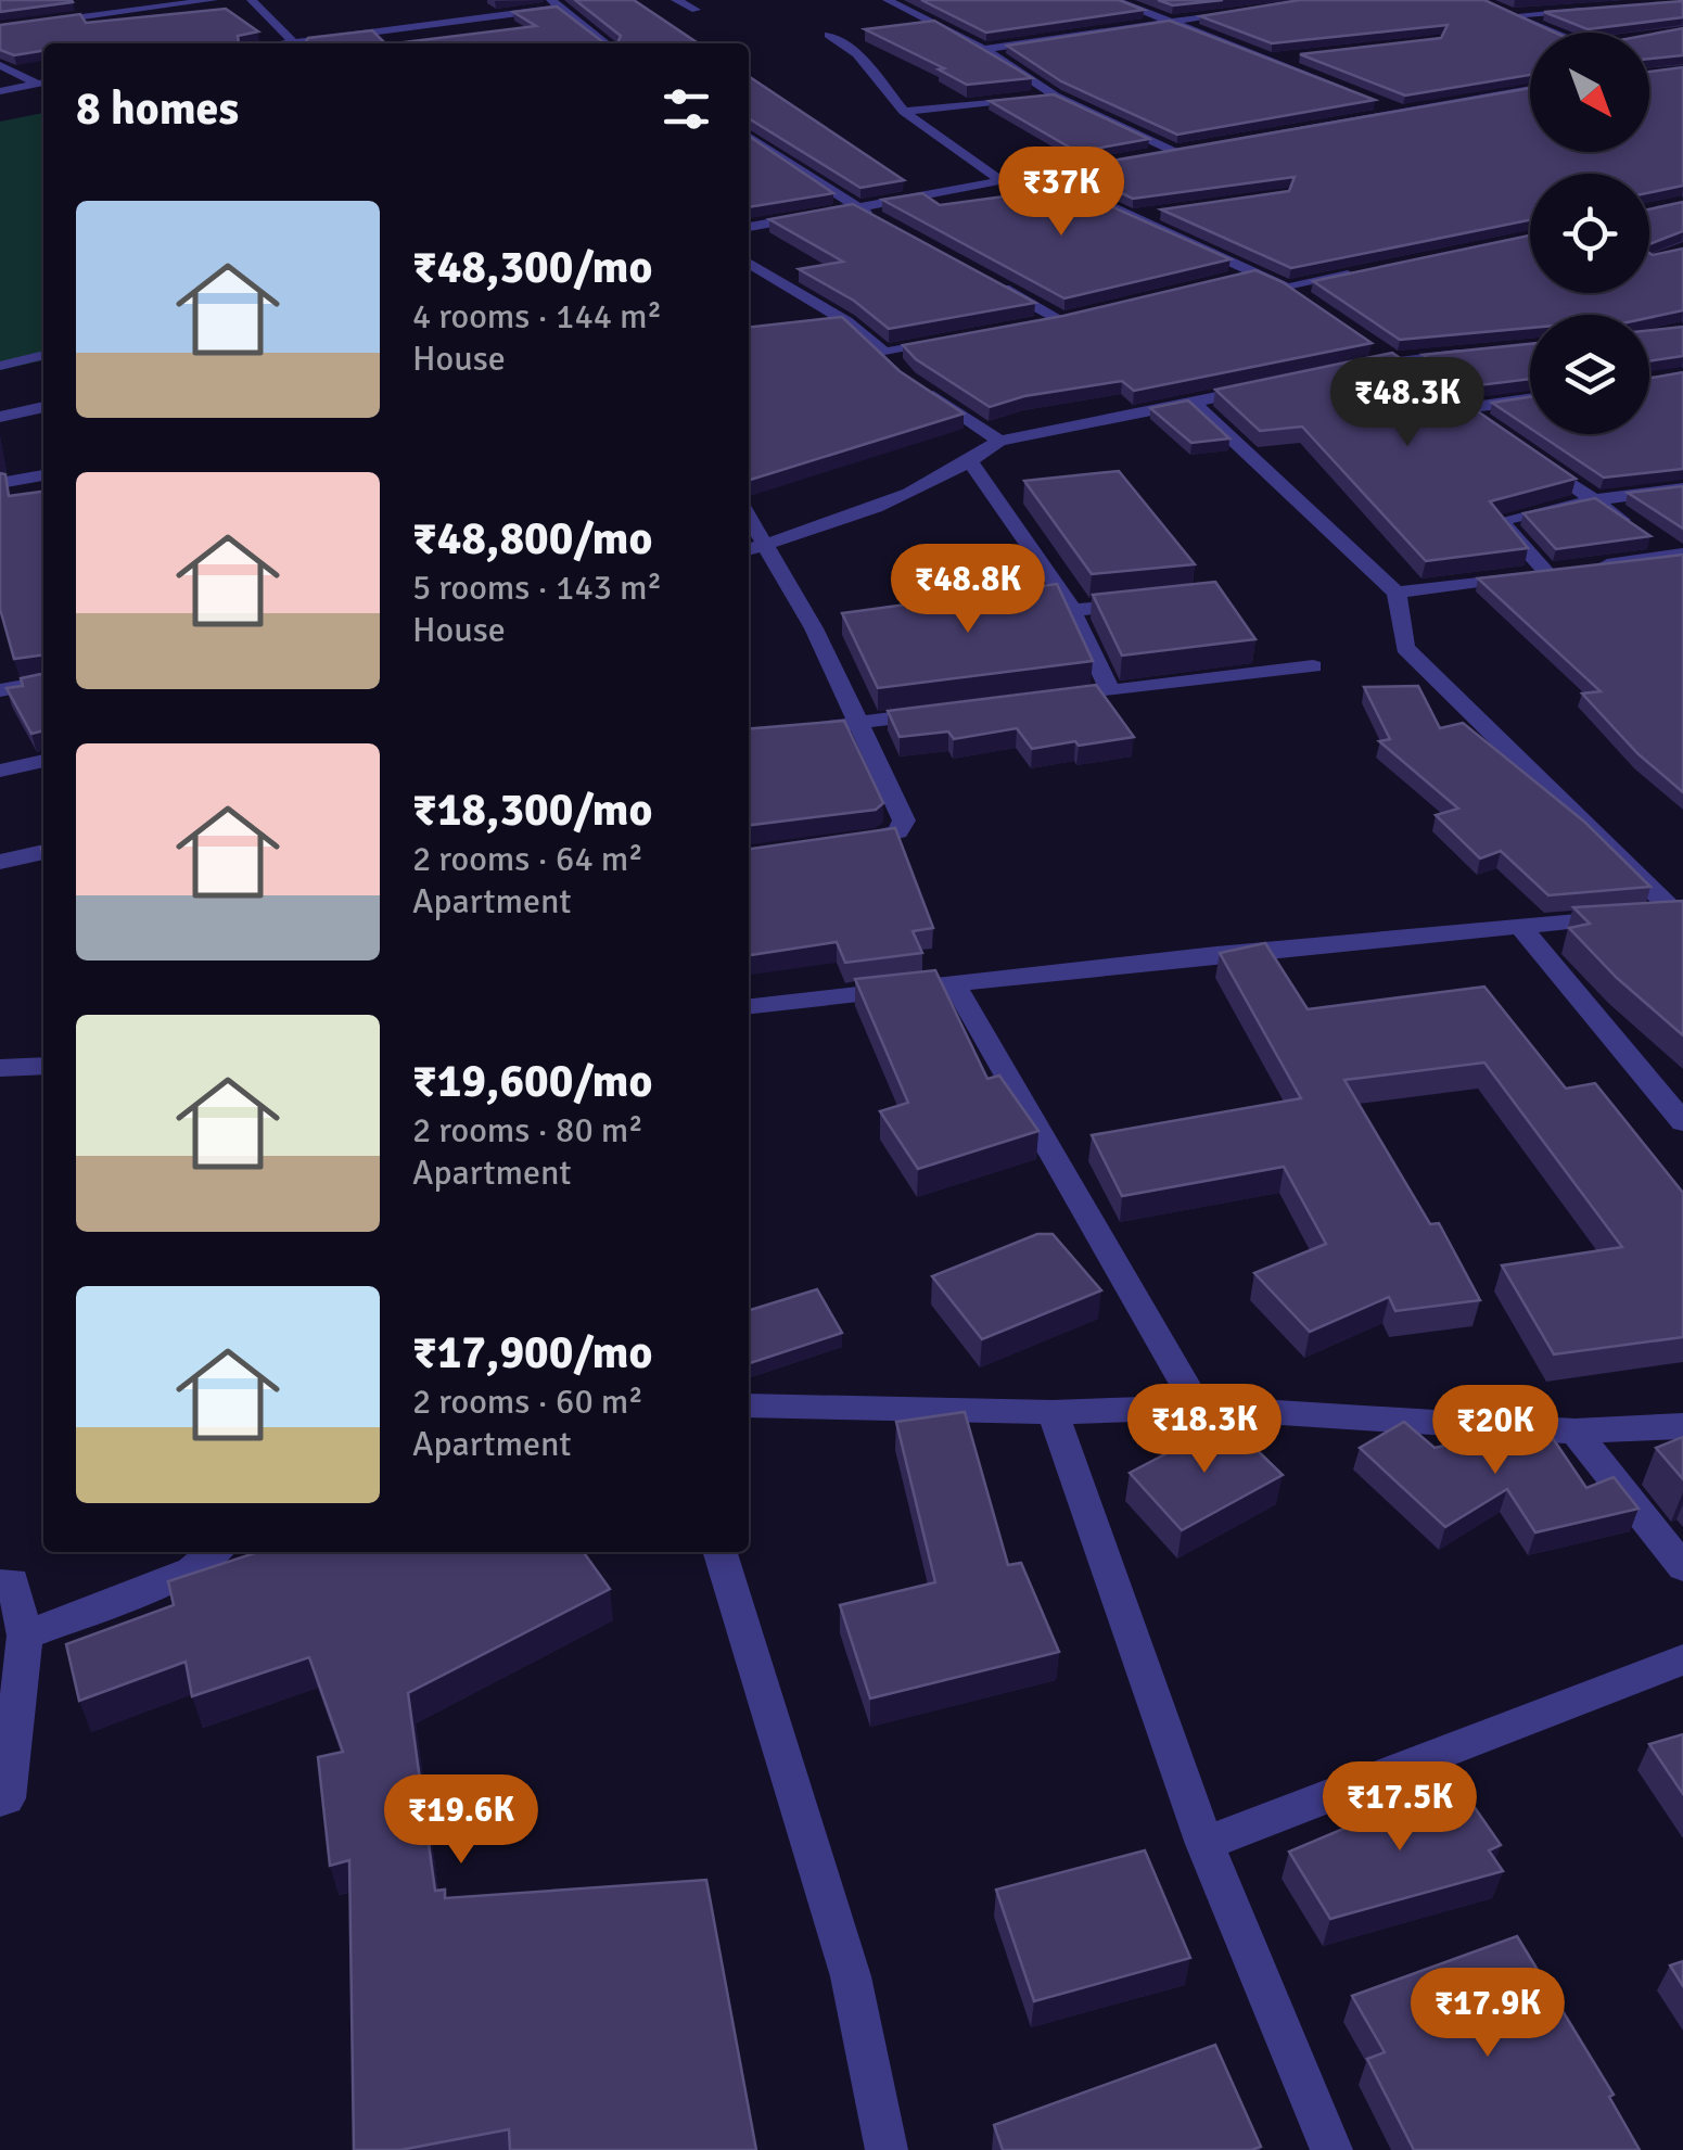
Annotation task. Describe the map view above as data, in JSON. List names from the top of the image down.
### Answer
{
  "north": "bottom right",
  "page": {
    "heading": "8 homes",
    "price": [
      "₹37K",
      "₹48.3K",
      "₹48.8K",
      "₹18.3K",
      "₹20K",
      "₹17.5K",
      "₹19.6K",
      "₹17.9K"
    ],
    "list": [
      {
        "name": "₹48,300/mo",
        "note": "4 rooms · 144 m² · House"
      },
      {
        "name": "₹48,800/mo",
        "note": "5 rooms · 143 m² · House"
      },
      {
        "name": "₹18,300/mo",
        "note": "2 rooms · 64 m² · Apartment"
      },
      {
        "name": "₹19,600/mo",
        "note": "2 rooms · 80 m² · Apartment"
      },
      {
        "name": "₹17,900/mo",
        "note": "2 rooms · 60 m² · Apartment"
      }
    ]
  }
}
